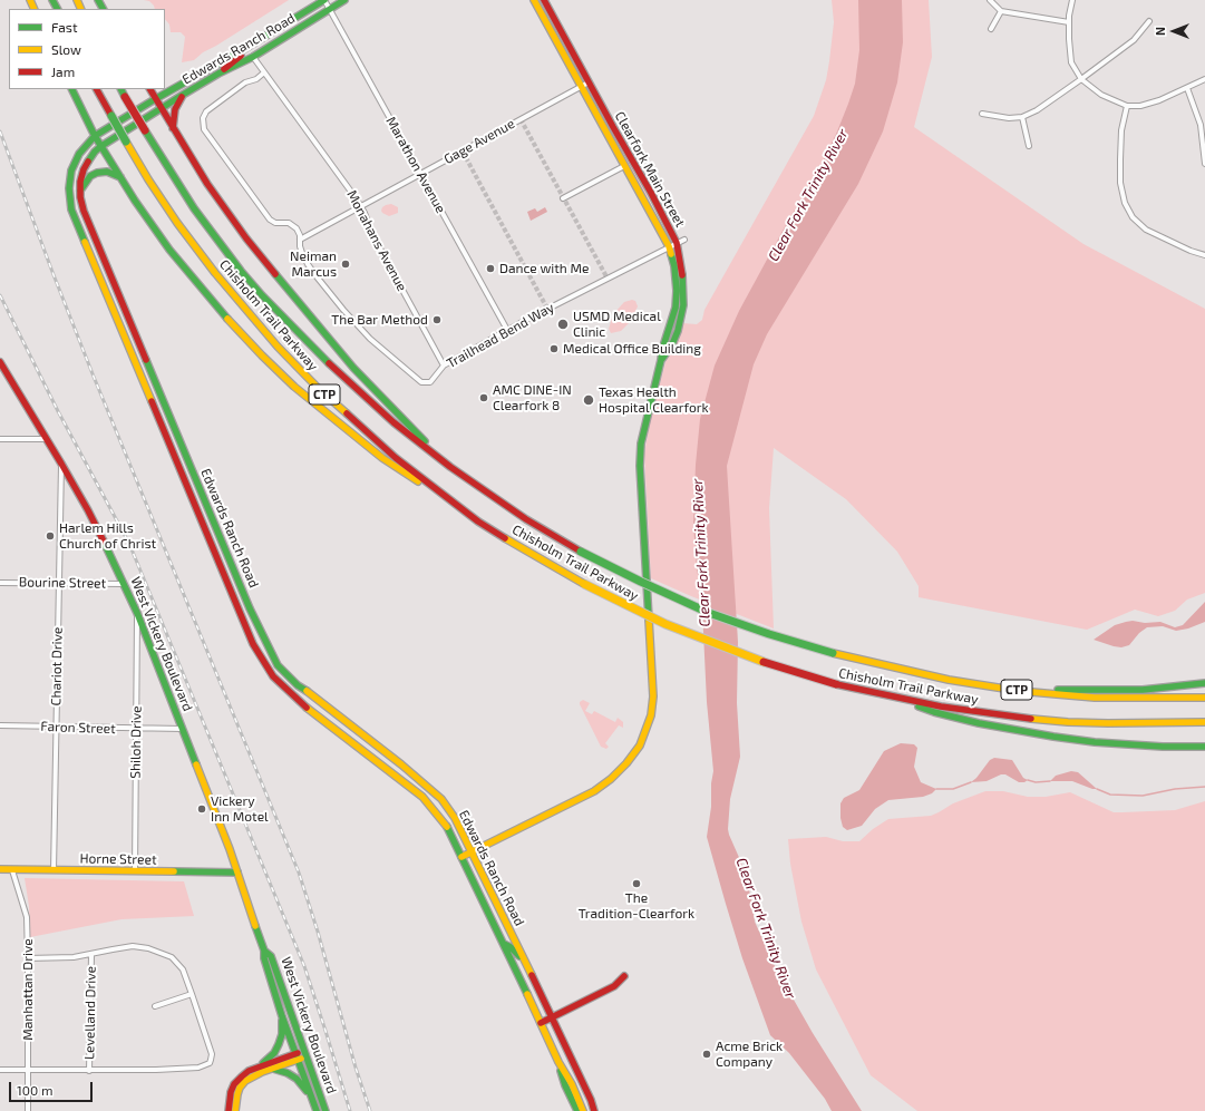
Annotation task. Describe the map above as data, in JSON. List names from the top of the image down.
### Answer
{
  "streets": {
    "main road": [
      "Edwards Ranch Road",
      "Clearfork Main Street",
      "Chisholm Trail Parkway",
      "CTP",
      "West Vickery Boulevard",
      "Horne Street"
    ],
    "street": [
      "Gage Avenue",
      "Marathon Avenue",
      "Monahans Avenue",
      "Trailhead Bend Way",
      "Bourine Street",
      "Chariot Drive",
      "Faron Street",
      "Shiloh Drive",
      "Manhattan Drive",
      "Levelland Drive"
    ]
  },
  "crossings": [
    ["Edwards Ranch Road", "Marathon Avenue"],
    ["Edwards Ranch Road", "Clearfork Main Street"],
    ["Edwards Ranch Road", "Monahans Avenue"],
    ["Gage Avenue", "Marathon Avenue"],
    ["Gage Avenue", "Clearfork Main Street"],
    ["Gage Avenue", "Monahans Avenue"],
    ["Gage Avenue", "Trailhead Bend Way"],
    ["Marathon Avenue", "Trailhead Bend Way"],
    ["Clearfork Main Street", "Trailhead Bend Way"],
    ["Monahans Avenue", "Trailhead Bend Way"],
    ["Bourine Street", "West Vickery Boulevard"],
    ["Bourine Street", "Chariot Drive"],
    ["West Vickery Boulevard", "Chariot Drive"],
    ["West Vickery Boulevard", "Faron Street"],
    ["West Vickery Boulevard", "Shiloh Drive"],
    ["West Vickery Boulevard", "Horne Street"],
    ["Chariot Drive", "Faron Street"],
    ["Chariot Drive", "Horne Street"],
    ["Faron Street", "Shiloh Drive"],
    ["Shiloh Drive", "Horne Street"],
    ["Horne Street", "Manhattan Drive"]
  ],
  "water": ["Clear Fork Trinity River"],
  "places": [
    "Neiman Marcus",
    "Dance with Me",
    "The Bar Method",
    "USMD Medical Clinic",
    "Medical Office Building",
    "AMC DINE-IN Clearfork 8",
    "Texas Health Hospital Clearfork",
    "Harlem Hills Church of Christ",
    "Vickery Inn Motel",
    "The Tradition-Clearfork",
    "Acme Brick Company"
  ],
  "legend": ["Fast", "Slow", "Jam"],
  "scale_bar": "100 m",
  "north": "left"
}
